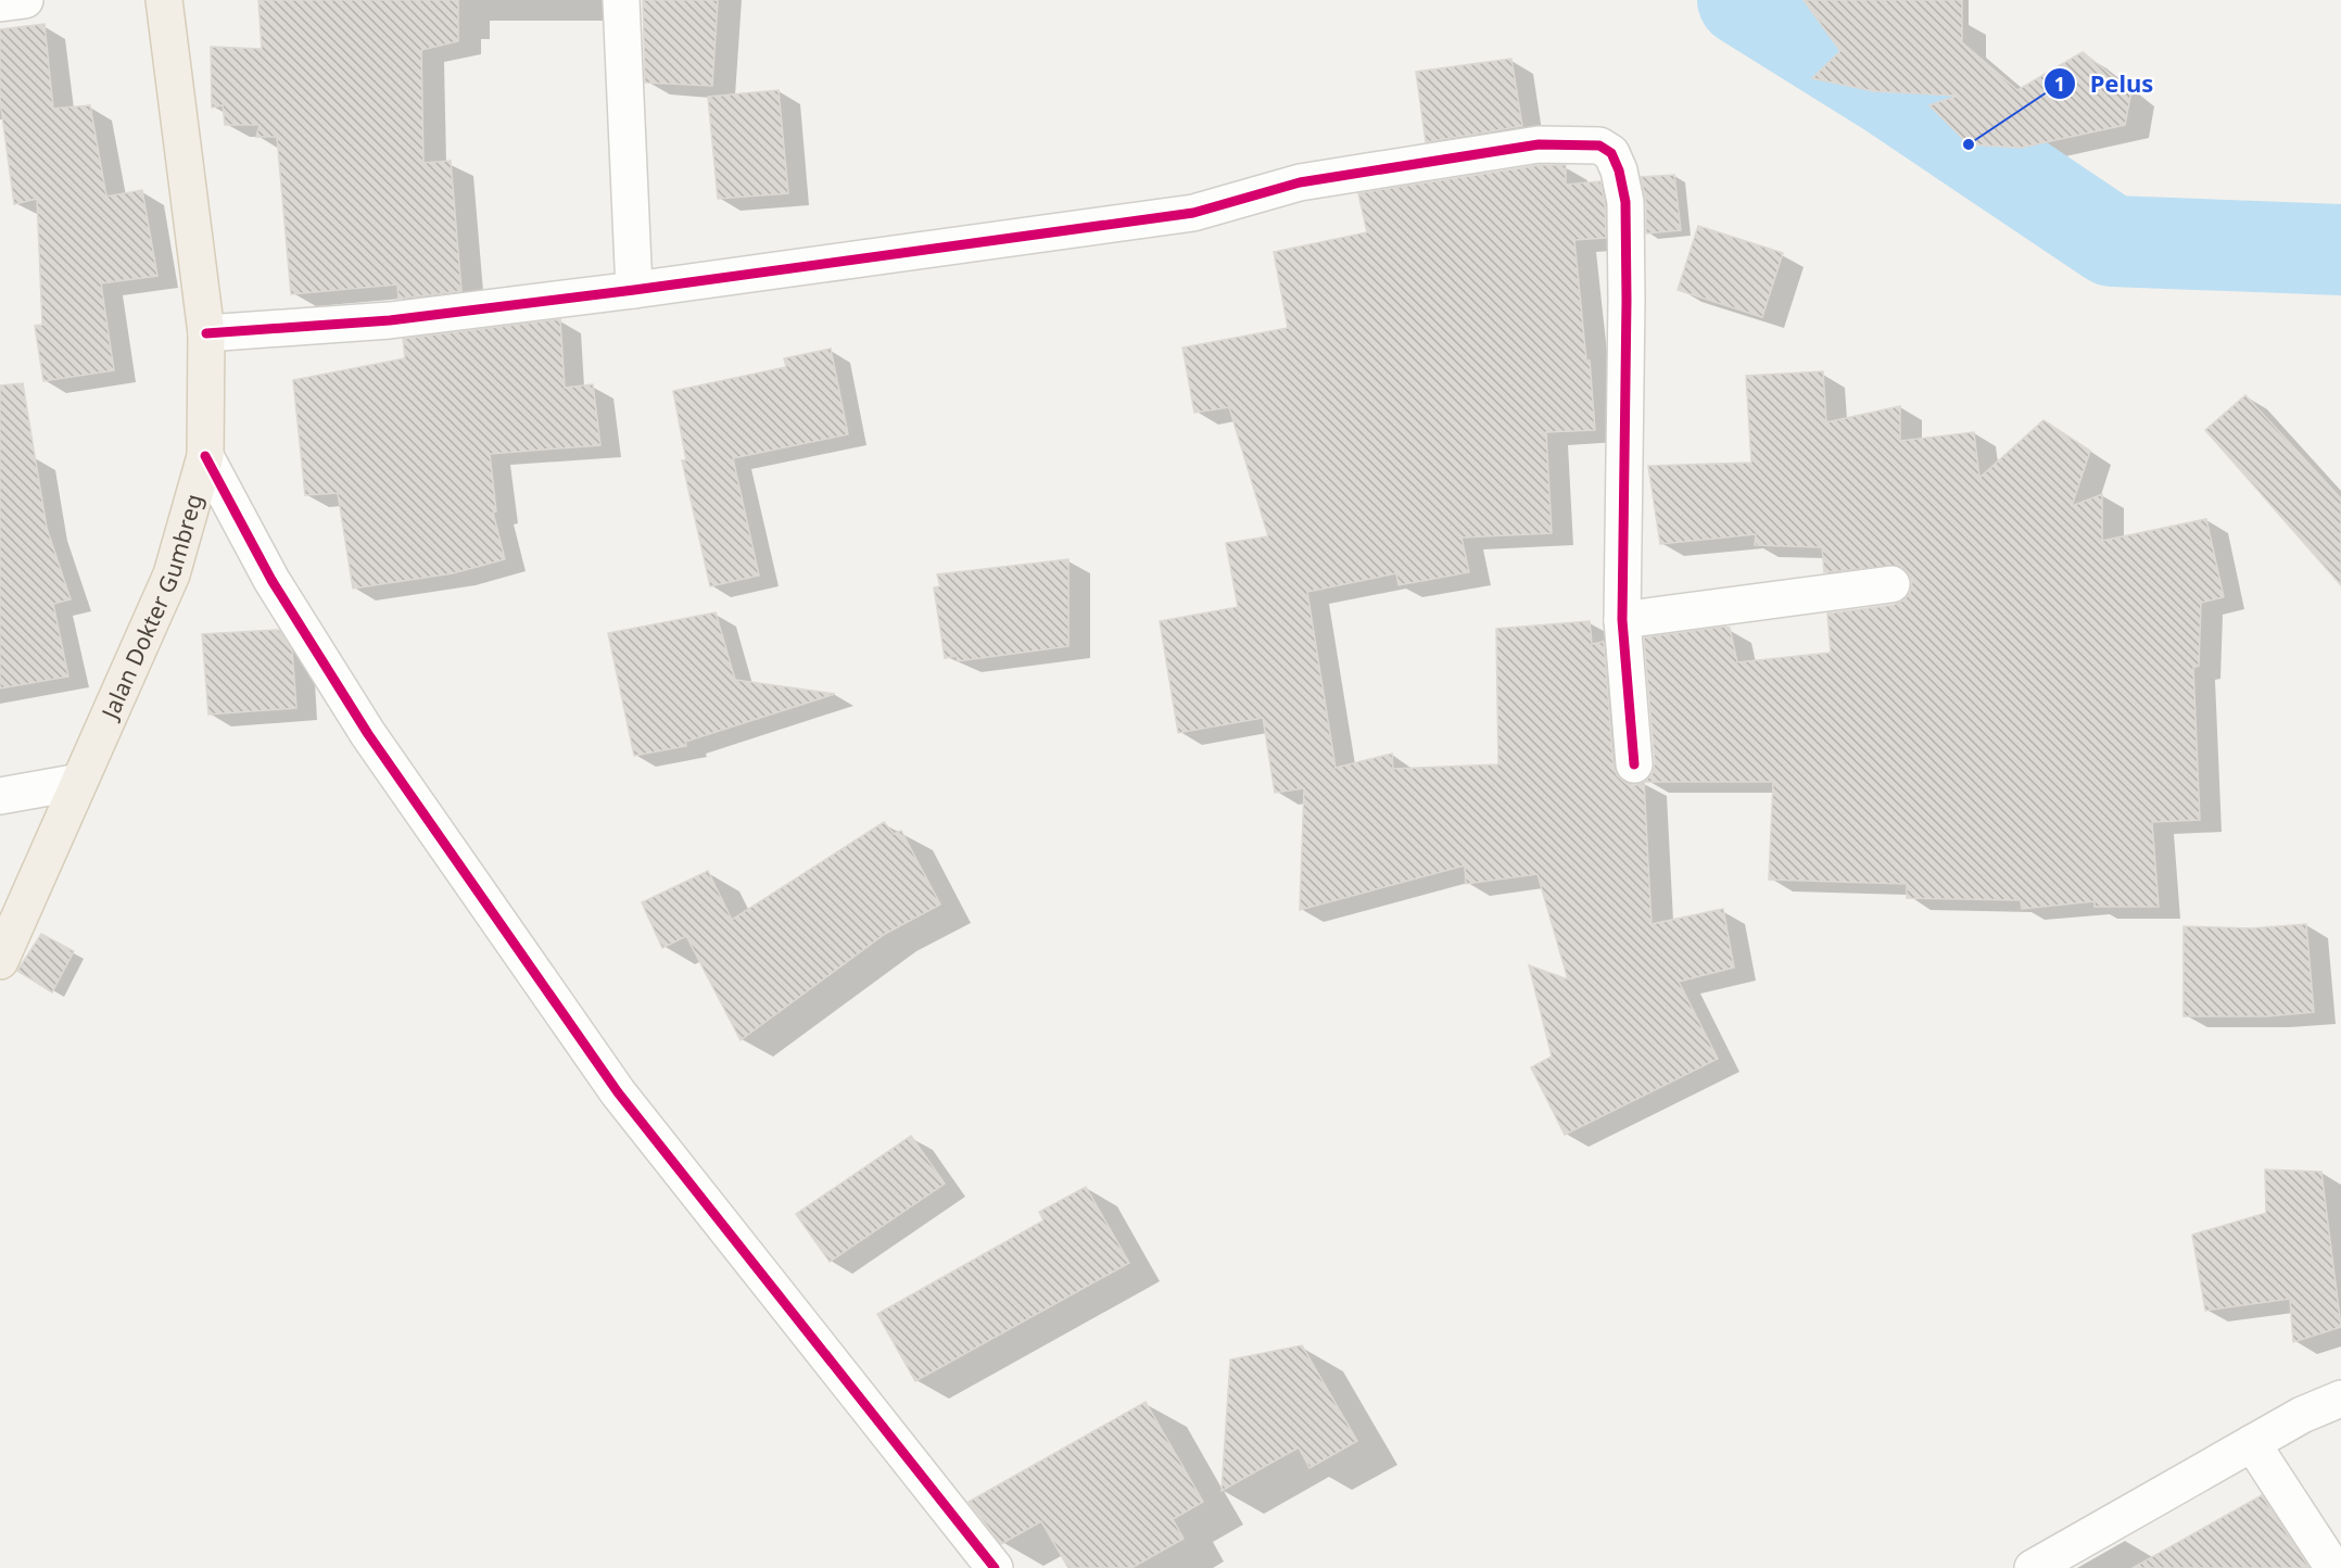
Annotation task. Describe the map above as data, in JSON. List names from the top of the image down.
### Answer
{
  "streets": {
    "main road": ["Jalan Dokter Gumbreg"]
  },
  "places": ["Pelus"]
}
